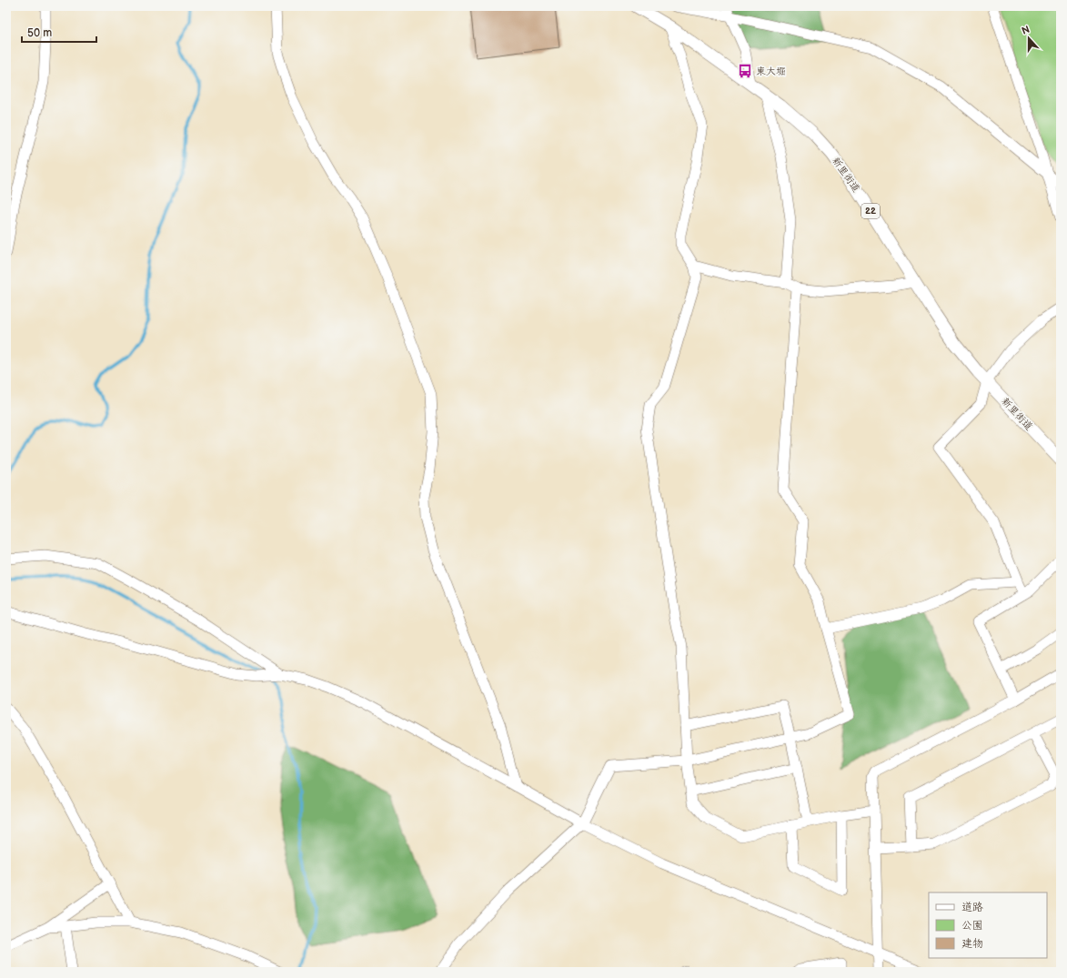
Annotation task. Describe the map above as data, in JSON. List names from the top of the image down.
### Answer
{
  "streets": {
    "main road": ["新里街道", "22"]
  },
  "places": {
    "bus stop": ["東大堀"]
  },
  "legend": ["道路", "公園", "建物"],
  "scale_bar": "50 m",
  "north": "top"
}
